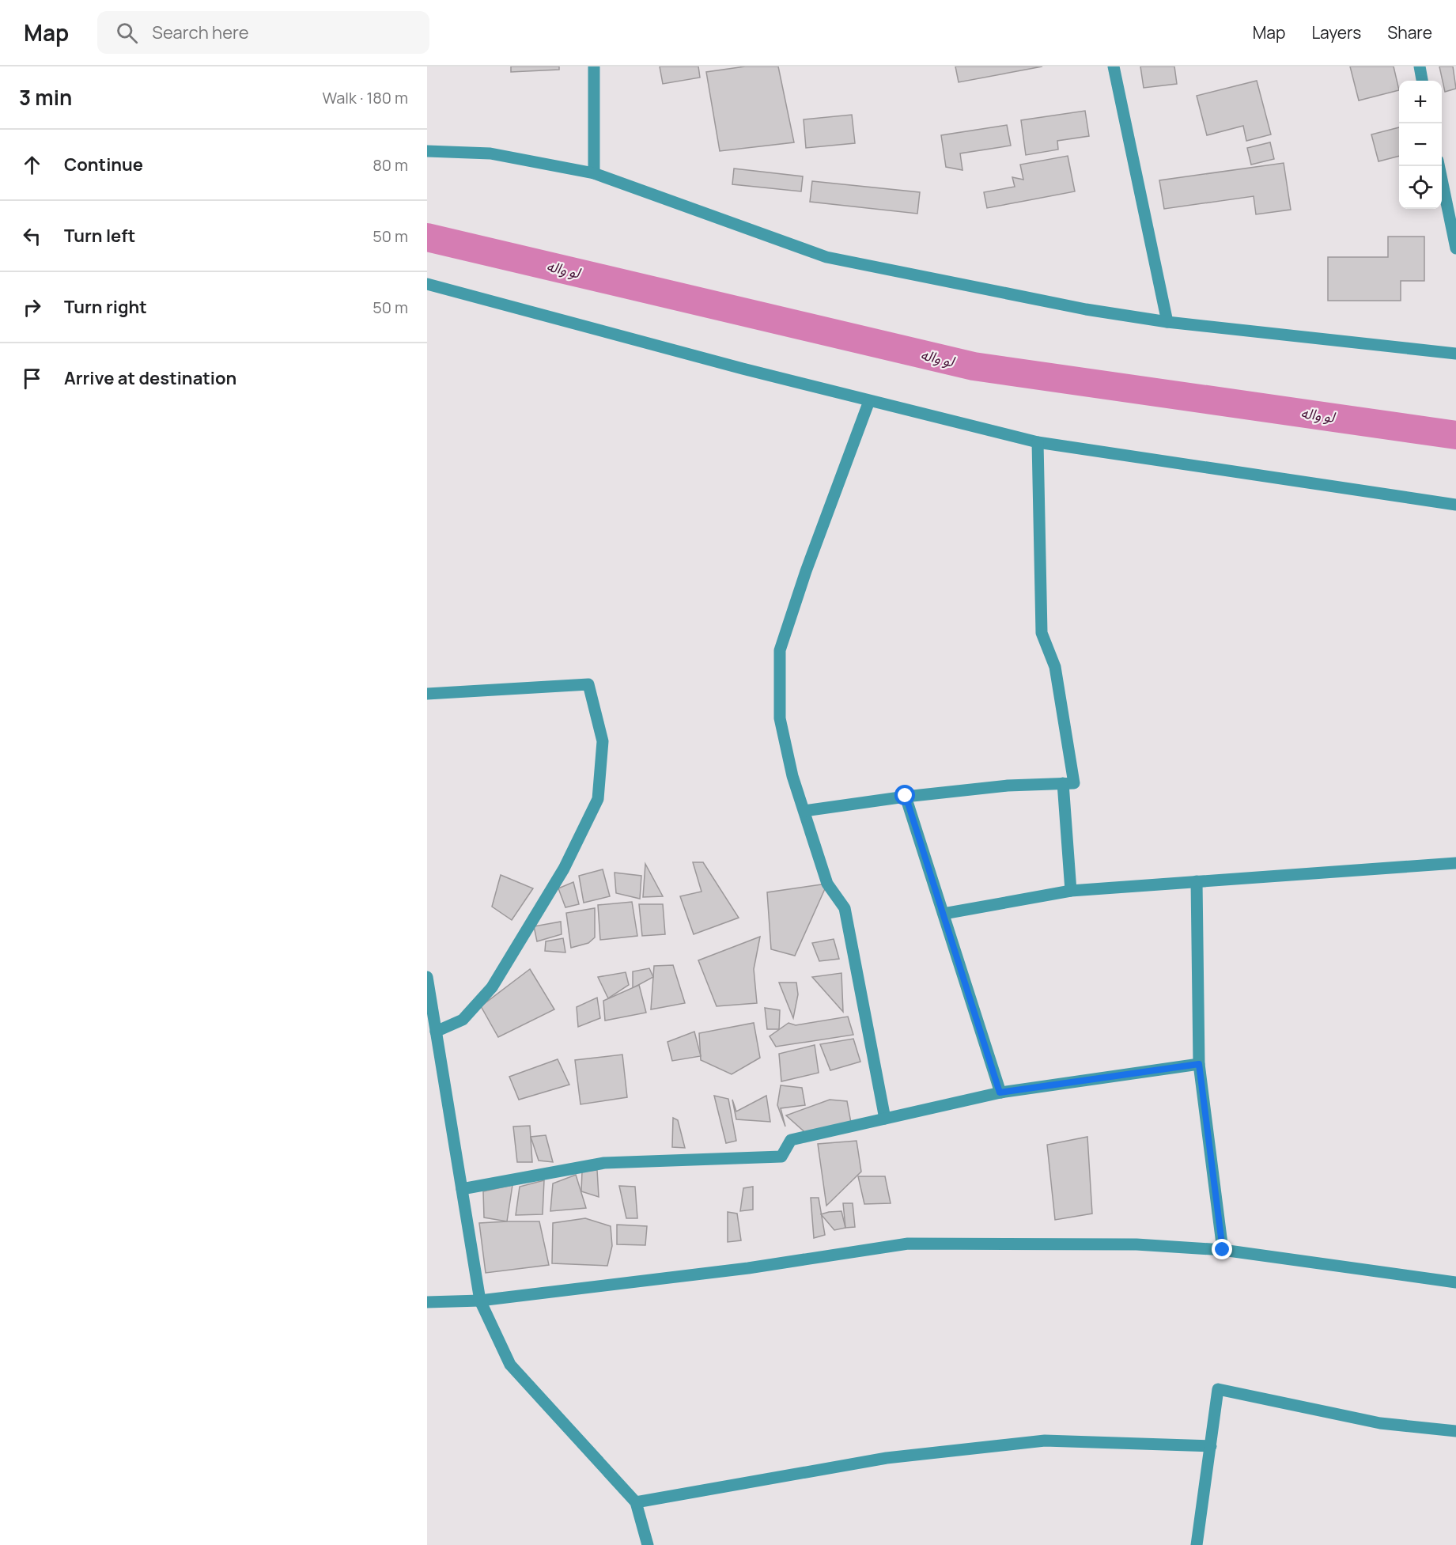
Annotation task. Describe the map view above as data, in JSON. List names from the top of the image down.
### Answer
{
  "water": ["لو واله"],
  "page": {
    "header": "Map",
    "search": "Search here",
    "nav": ["Map", "Layers", "Share"],
    "heading": ["3 min", "Walk · 180 m"],
    "map_buttons": ["+", "−"],
    "list": [
      ["Continue", "80 m"],
      ["Turn left", "50 m"],
      ["Turn right", "50 m"],
      "Arrive at destination"
    ]
  }
}
